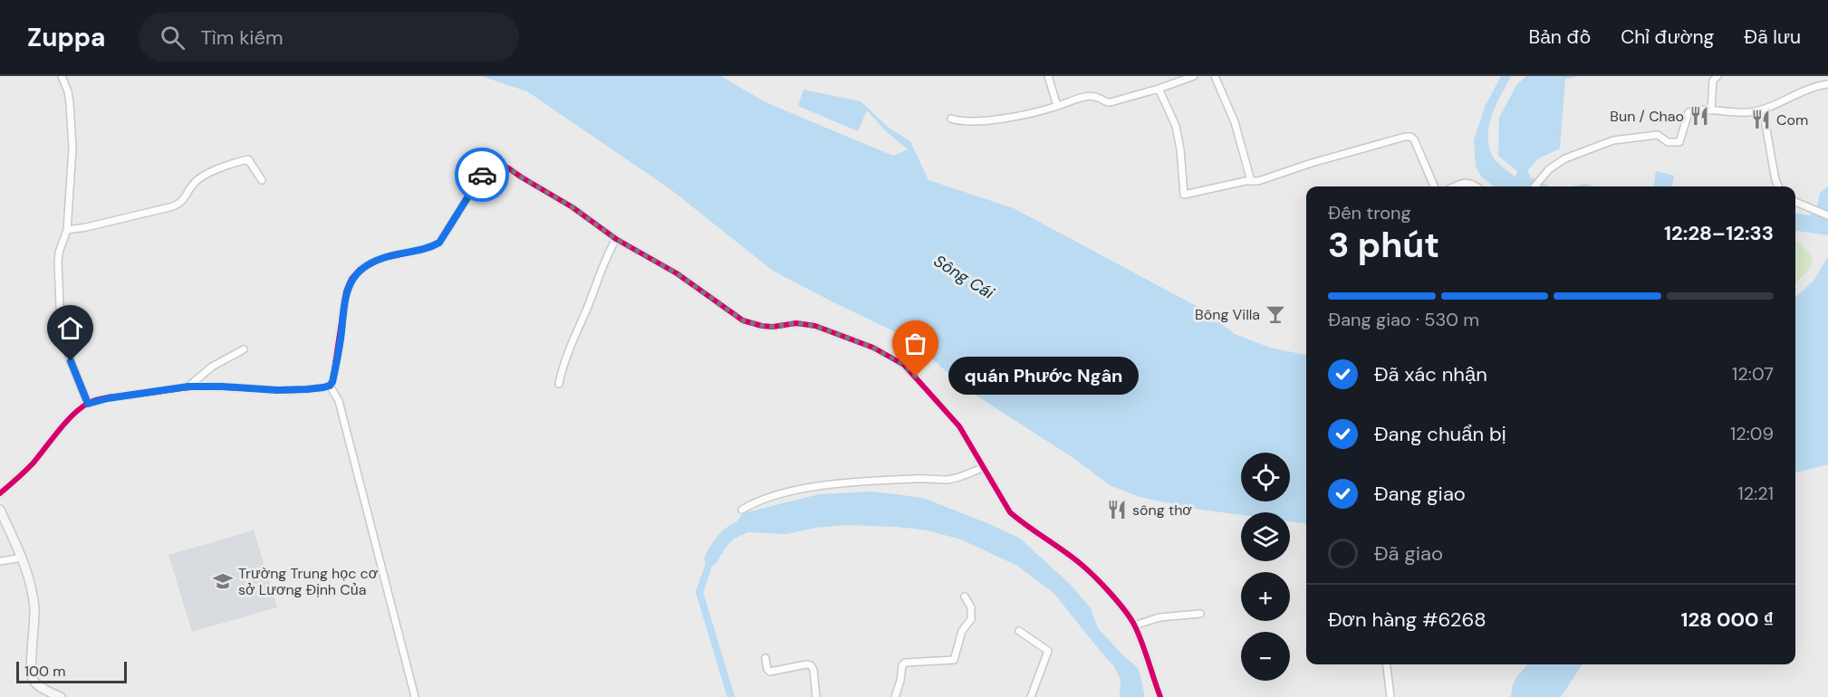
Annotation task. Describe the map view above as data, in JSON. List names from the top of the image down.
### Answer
{
  "water": ["Sông Cái"],
  "places": {
    "restaurant": ["Bun / Chao", "Com", "sông thơ"],
    "bar": ["Bông Villa"],
    "other": ["quán Phước Ngân"],
    "school or university": ["Trường Trung học cơ sở Lương Định Của"]
  },
  "scale_bar": "100 m",
  "page": {
    "header": "Zuppa",
    "search": "Tìm kiếm",
    "nav": ["Bản đồ", "Chỉ đường", "Đã lưu"],
    "heading": ["3 phút", "Đến trong", "12:28–12:33"],
    "panel": ["Đơn hàng #6268", "128 000 ₫"],
    "bar": "Đang giao · 530 m",
    "list": [
      ["Đã xác nhận", "12:07"],
      ["Đang chuẩn bị", "12:09"],
      ["Đang giao", "12:21"],
      "Đã giao"
    ],
    "bubble": "quán Phước Ngân",
    "map_buttons": ["+", "−"],
    "scale": "100 m"
  }
}
